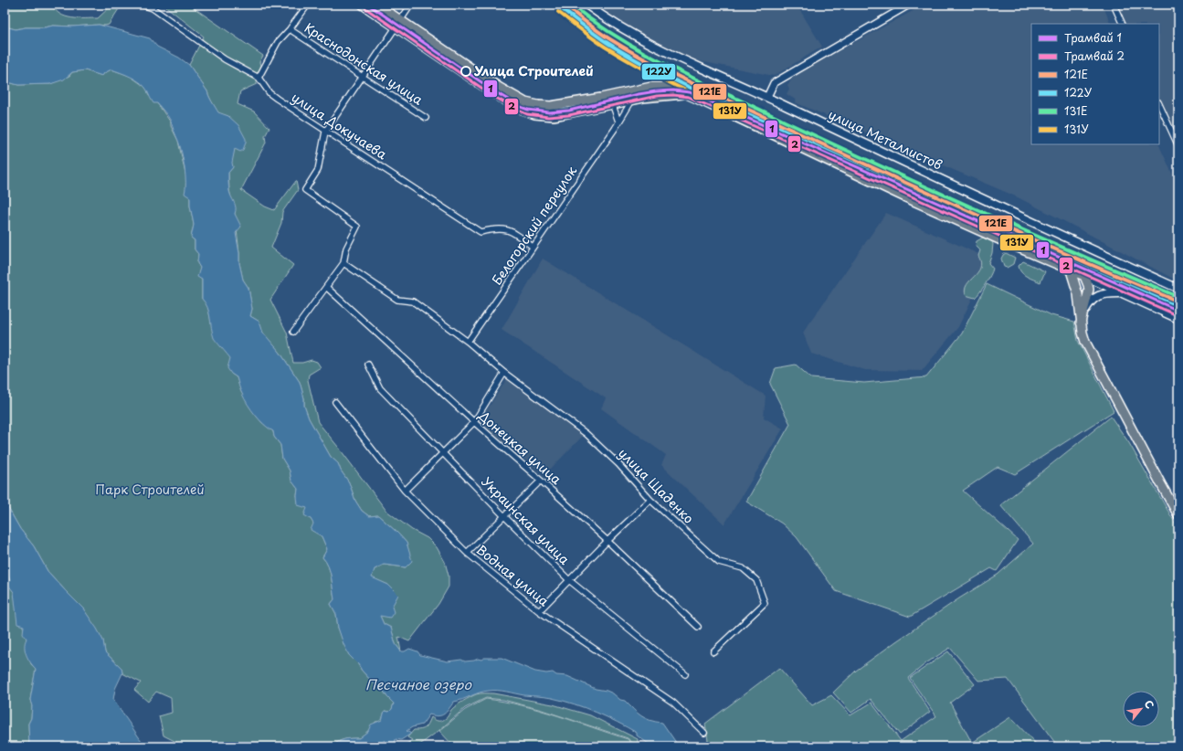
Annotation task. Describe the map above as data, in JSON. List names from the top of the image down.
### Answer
{
  "streets": {
    "main road": ["улица Металлистов"],
    "street": [
      "Краснодонская улица",
      "улица Докучаева",
      "Белогорский переулок",
      "Донецкая улица",
      "улица Щаденко",
      "Украинская улица",
      "Водная улица"
    ]
  },
  "crossings": [
    ["улица Докучаева", "Белогорский переулок"],
    ["Белогорский переулок", "улица Щаденко"]
  ],
  "water": ["Песчаное озеро"],
  "parks": ["Парк Строителей"],
  "places": ["Улица Строителей"],
  "lines": [
    "tram line 1",
    "transit line 121Е",
    "transit line 131Е",
    "tram line 2",
    "transit line 122У",
    "transit line 131У"
  ],
  "legend": [
    "Трамвай 1",
    "Трамвай 2",
    "121Е",
    "122У",
    "131Е",
    "131У"
  ],
  "north": "top right"
}
